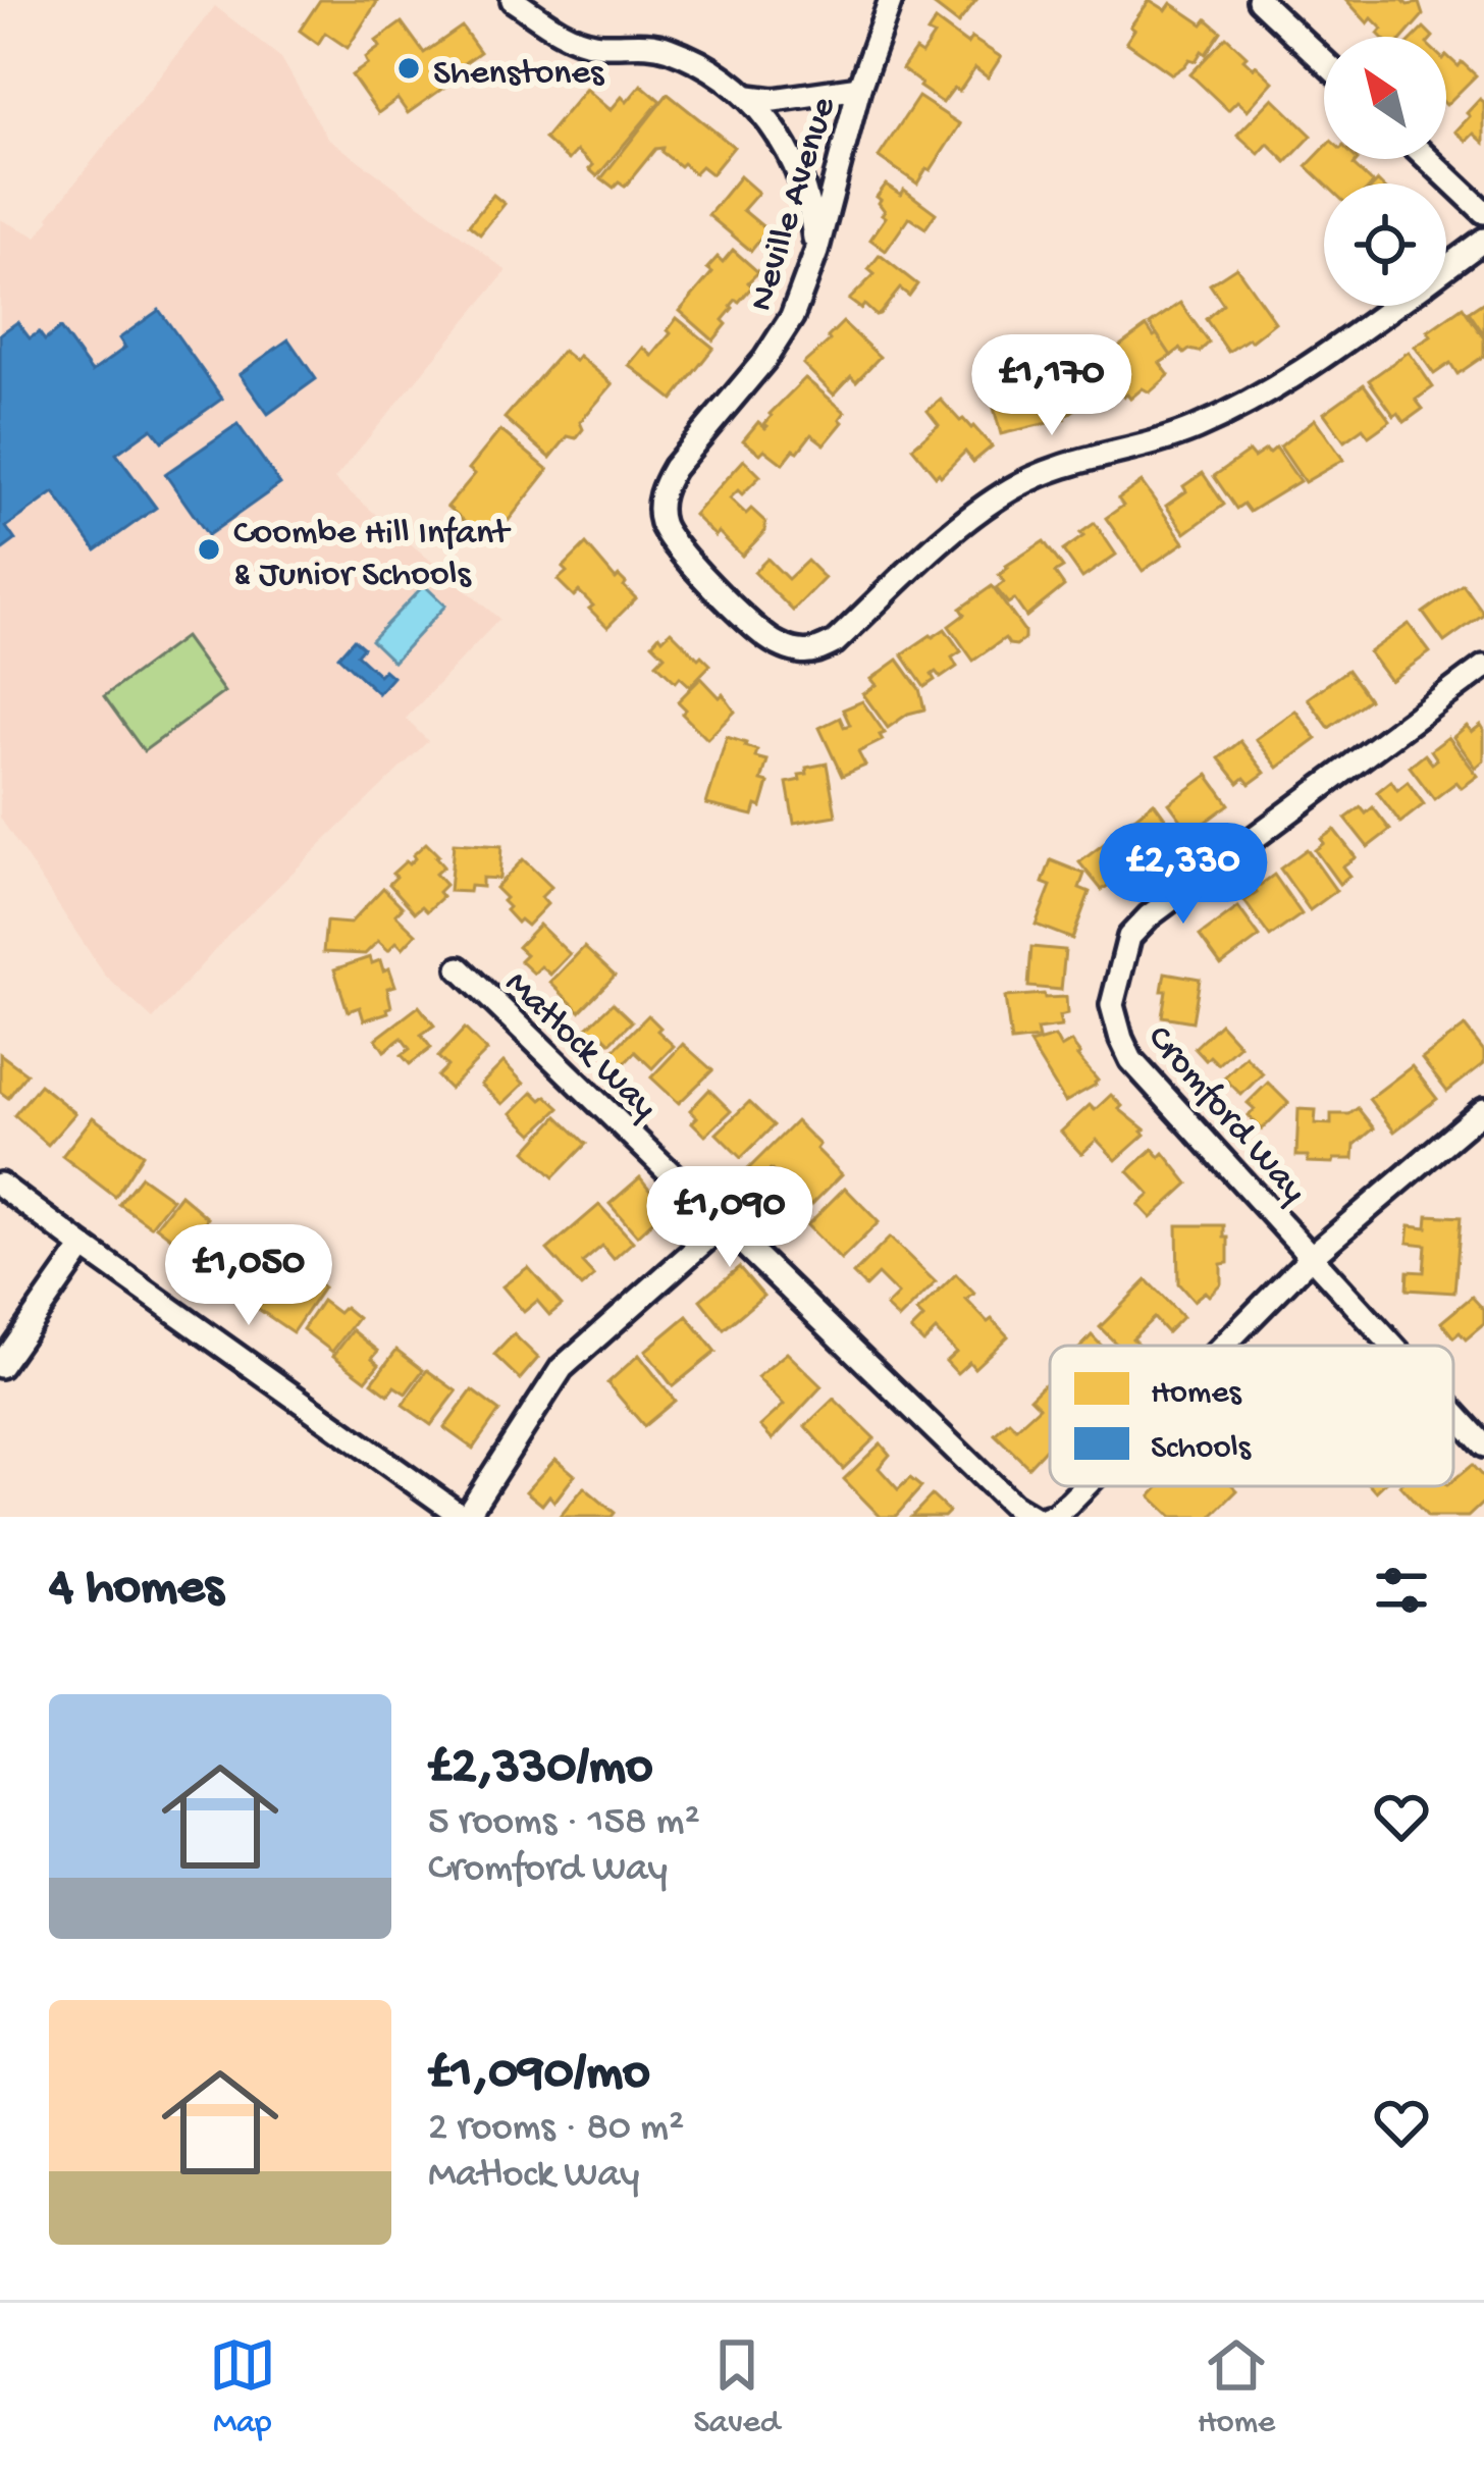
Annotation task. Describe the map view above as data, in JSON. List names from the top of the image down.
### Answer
{
  "streets": {
    "street": ["Neville Avenue", "Matlock Way", "Cromford Way"]
  },
  "places": ["Shenstones", "Coombe Hill Infant & Junior Schools"],
  "legend": ["Homes", "Schools"],
  "north": "top left",
  "page": {
    "price": [
      "£1,170",
      "£2,330",
      "£1,090",
      "£1,050"
    ],
    "heading": "4 homes",
    "list": [
      {
        "name": "£2,330/mo",
        "note": "5 rooms · 158 m² · Cromford Way"
      },
      {
        "name": "£1,090/mo",
        "note": "2 rooms · 80 m² · Matlock Way"
      }
    ],
    "tabs": ["Map", "Saved", "Home"]
  }
}
